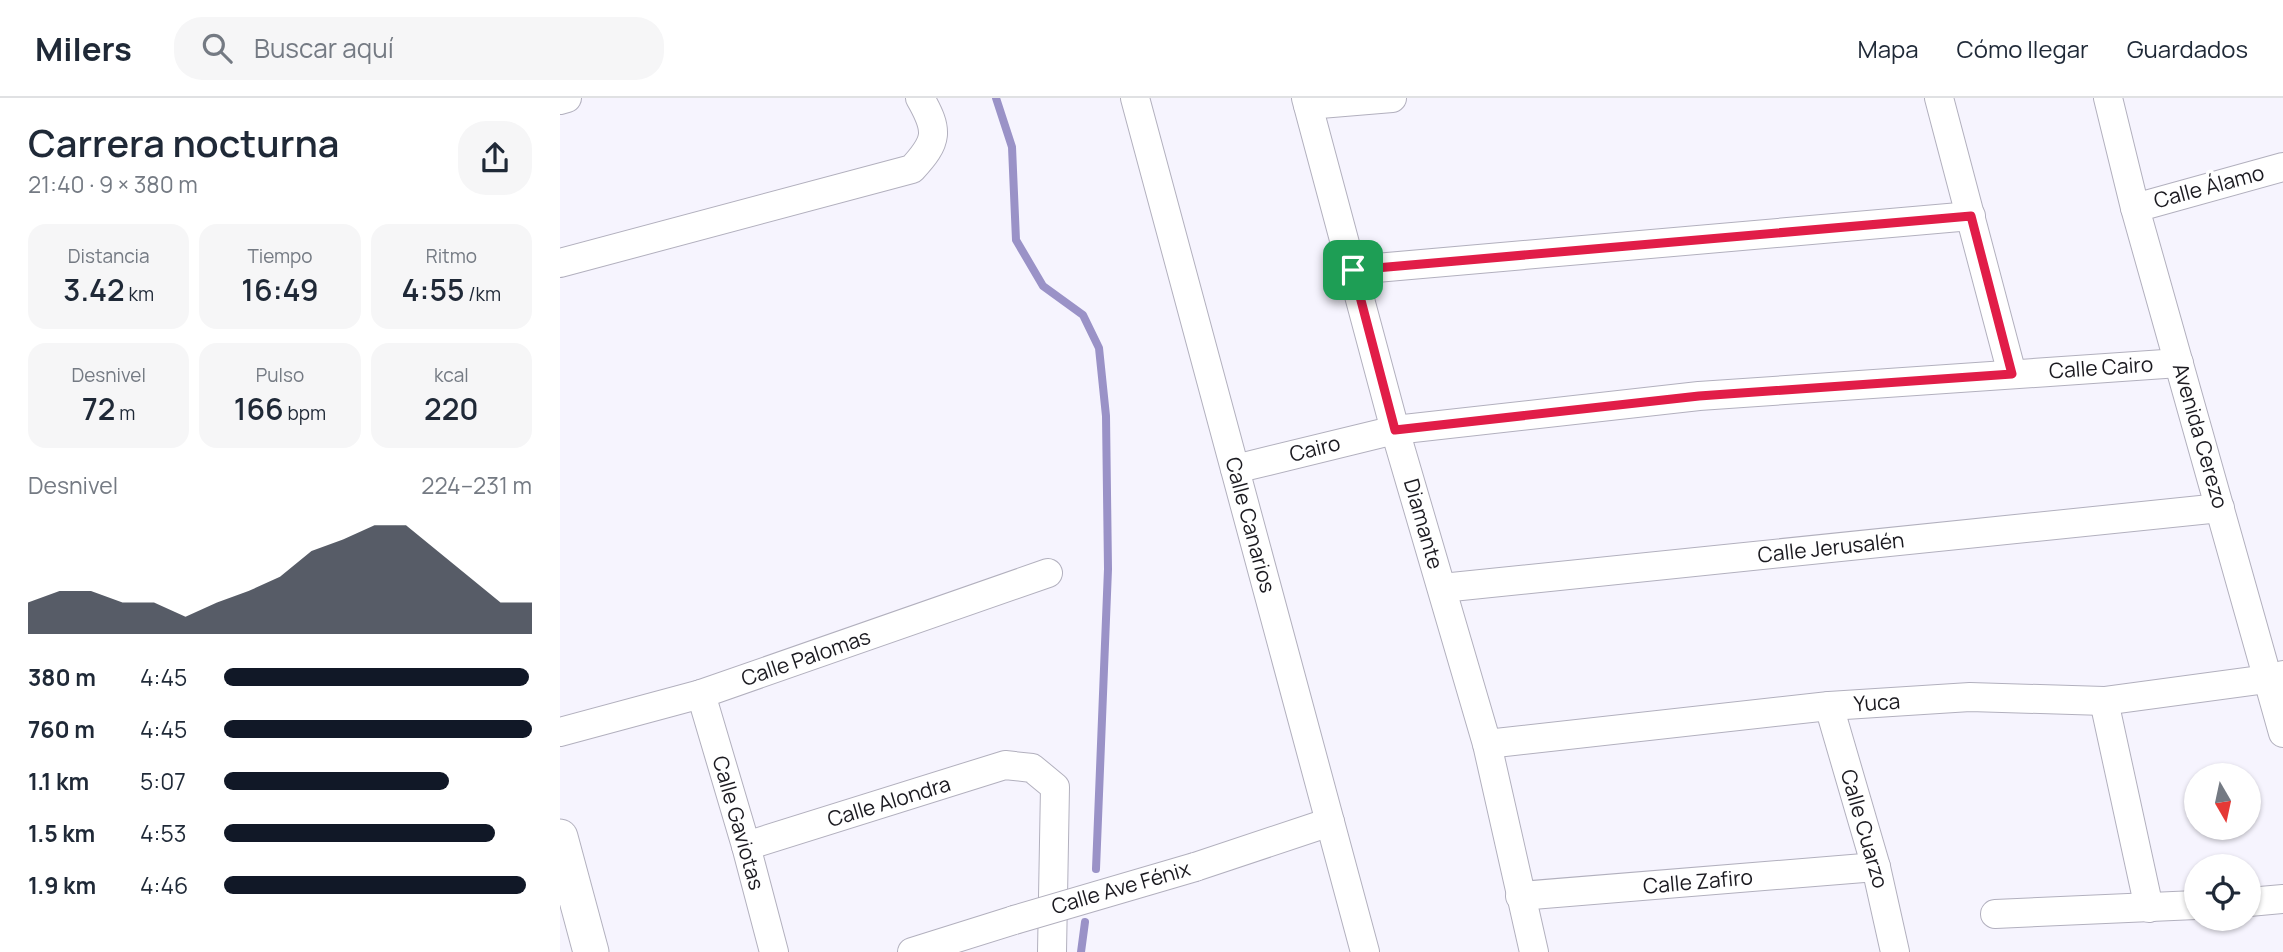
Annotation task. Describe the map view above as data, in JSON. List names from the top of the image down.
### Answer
{
  "streets": {
    "street": [
      "Calle Álamo",
      "Calle Cairo",
      "Avenida Cerezo",
      "Cairo",
      "Diamante",
      "Calle Canarios",
      "Calle Jerusalén",
      "Calle Palomas",
      "Yuca",
      "Calle Alondra",
      "Calle Gaviotas",
      "Calle Cuarzo",
      "Calle Zafiro",
      "Calle Ave Fénix"
    ]
  },
  "crossings": [
    ["Calle Álamo", "Avenida Cerezo"],
    ["Calle Cairo", "Avenida Cerezo"],
    ["Calle Cairo", "Cairo"],
    ["Calle Cairo", "Diamante"],
    ["Avenida Cerezo", "Calle Jerusalén"],
    ["Avenida Cerezo", "Yuca"],
    ["Cairo", "Diamante"],
    ["Cairo", "Calle Canarios"],
    ["Diamante", "Calle Jerusalén"],
    ["Diamante", "Yuca"],
    ["Diamante", "Calle Zafiro"],
    ["Calle Canarios", "Calle Ave Fénix"],
    ["Calle Palomas", "Calle Gaviotas"],
    ["Yuca", "Calle Cuarzo"],
    ["Calle Alondra", "Calle Gaviotas"],
    ["Calle Cuarzo", "Calle Zafiro"]
  ],
  "north": "bottom",
  "page": {
    "header": "Milers",
    "search": "Buscar aquí",
    "nav": ["Mapa", "Cómo llegar", "Guardados"],
    "heading": ["Carrera nocturna", "21:40 · 9 × 380 m"],
    "stats": [
      ["Distancia", "3.42 km"],
      ["Tiempo", "16:49"],
      ["Ritmo", "4:55 /km"],
      ["Desnivel", "72 m"],
      ["Pulso", "166 bpm"],
      ["kcal", "220"]
    ],
    "chart": ["Desnivel", "224–231 m"],
    "list": [
      {
        "name": "380 m",
        "note": "4:45"
      },
      {
        "name": "760 m",
        "note": "4:45"
      },
      {
        "name": "1.1 km",
        "note": "5:07"
      },
      {
        "name": "1.5 km",
        "note": "4:53"
      },
      {
        "name": "1.9 km",
        "note": "4:46"
      }
    ]
  }
}
